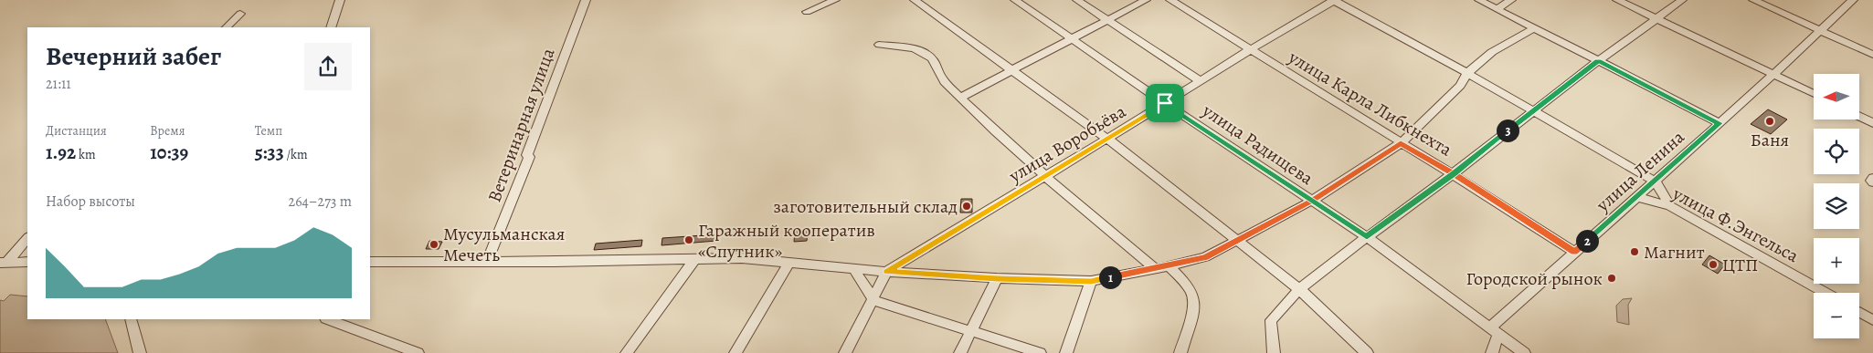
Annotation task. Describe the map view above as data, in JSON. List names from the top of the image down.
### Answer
{
  "streets": {
    "street": [
      "улица Карла Либкнехта",
      "Ветеринарная улица",
      "улица Воробьёва",
      "улица Радищева",
      "улица Ленина",
      "улица Ф.Энгельса"
    ]
  },
  "crossings": [
    ["улица Карла Либкнехта", "улица Воробьёва"],
    ["улица Карла Либкнехта", "улица Ленина"],
    ["улица Воробьёва", "улица Радищева"],
    ["улица Воробьёва", "улица Ф.Энгельса"],
    ["улица Радищева", "улица Ленина"],
    ["улица Ленина", "улица Ф.Энгельса"]
  ],
  "places": [
    "Баня",
    "заготовительный склад",
    "Гаражный кооператив «Спутник»",
    "Мусульманская Мечеть",
    "Магнит",
    "ЦТП",
    "Городской рынок"
  ],
  "north": "left",
  "page": {
    "heading": ["Вечерний забег", "21:11"],
    "map_buttons": ["+", "−"],
    "stats": [
      ["Дистанция", "1.92 km"],
      ["Время", "10:39"],
      ["Темп", "5:33 /km"]
    ],
    "pins": ["3", "2", "1"],
    "chart": ["Набор высоты", "264–273 m"]
  }
}
